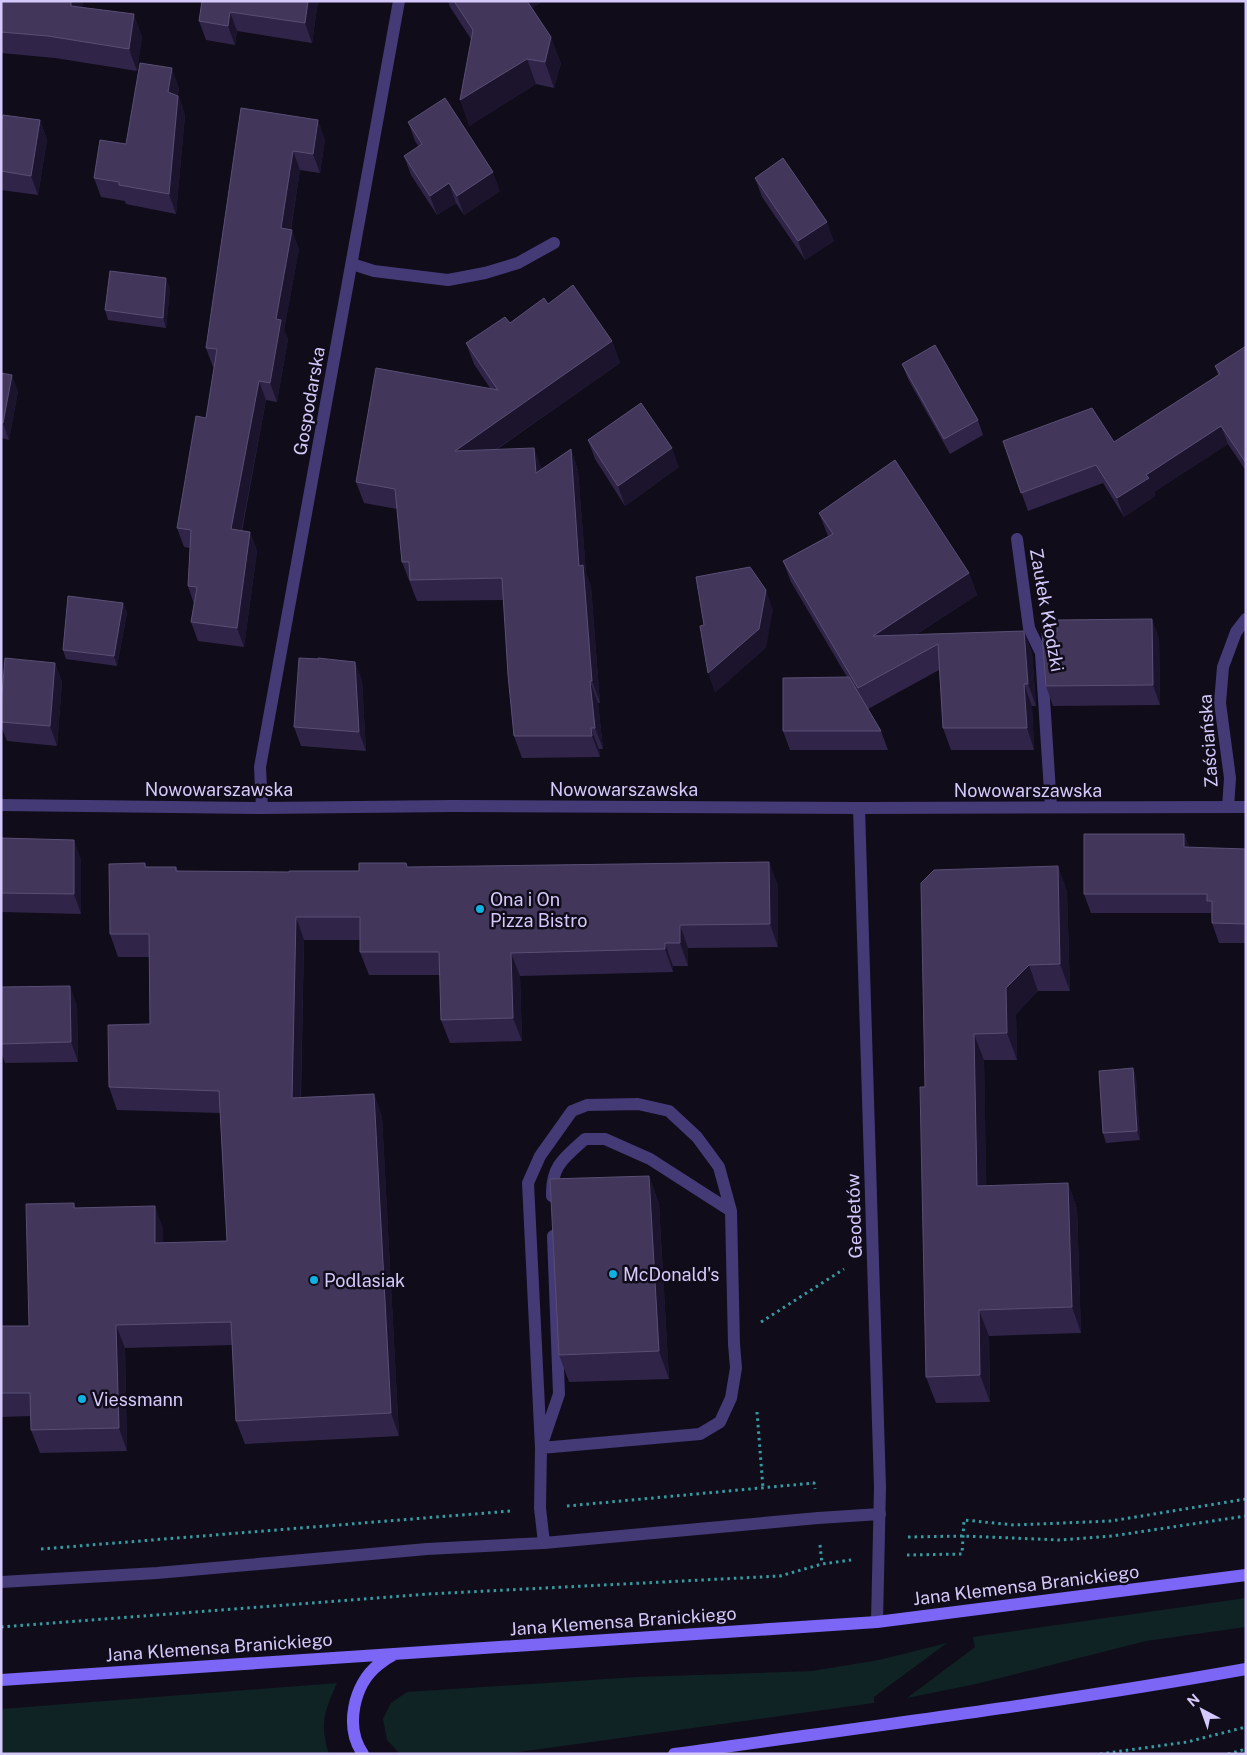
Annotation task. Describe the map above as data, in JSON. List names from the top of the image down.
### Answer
{
  "streets": {
    "main road": ["Jana Klemensa Branickiego"],
    "street": [
      "Gospodarska",
      "Zaułek Kłodzki",
      "Zaściańska",
      "Nowowarszawska",
      "Geodetów"
    ]
  },
  "crossings": [
    ["Gospodarska", "Nowowarszawska"],
    ["Zaułek Kłodzki", "Nowowarszawska"],
    ["Zaściańska", "Nowowarszawska"],
    ["Nowowarszawska", "Geodetów"],
    ["Geodetów", "Jana Klemensa Branickiego"]
  ],
  "places": [
    "Ona i On Pizza Bistro",
    "McDonald's",
    "Podlasiak",
    "Viessmann"
  ],
  "north": "top left"
}
